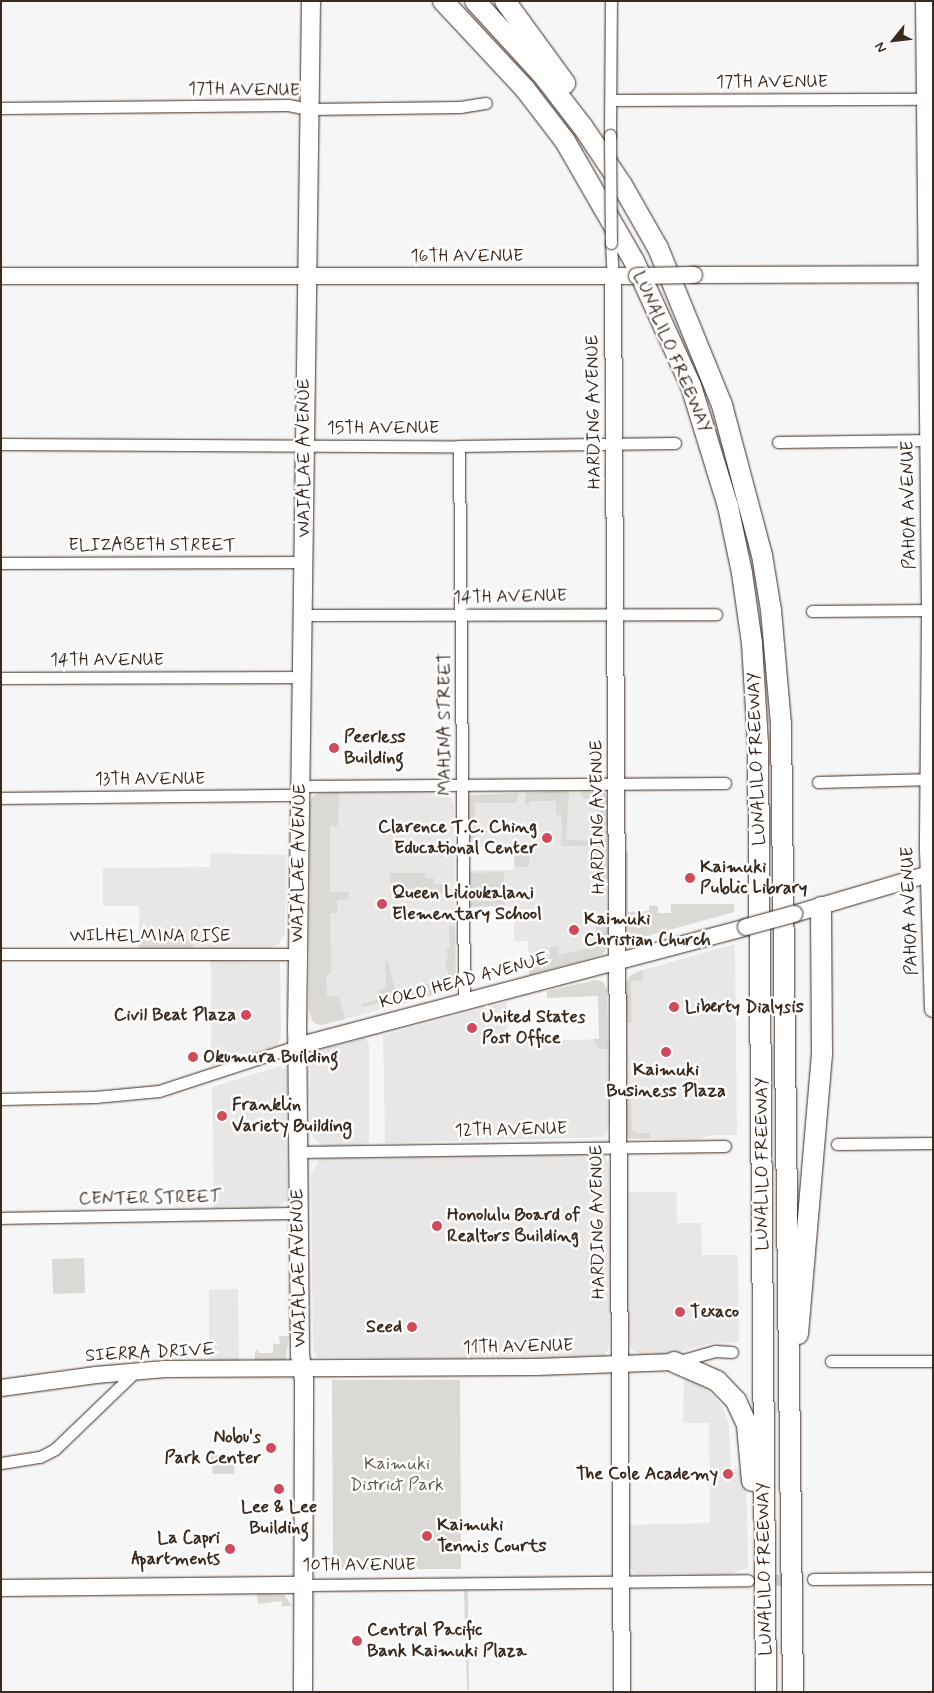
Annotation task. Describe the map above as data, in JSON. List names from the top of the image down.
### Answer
{
  "streets": {
    "highway": ["LUNALILO FREEWAY"],
    "main road": ["WAIALAE AVENUE"],
    "street": [
      "17TH AVENUE",
      "16TH AVENUE",
      "HARDING AVENUE",
      "15TH AVENUE",
      "PAHOA AVENUE",
      "ELIZABETH STREET",
      "14TH AVENUE",
      "MAHINA STREET",
      "13TH AVENUE",
      "WILHELMINA RISE",
      "KOKO HEAD AVENUE",
      "12TH AVENUE",
      "CENTER STREET",
      "11TH AVENUE",
      "SIERRA DRIVE",
      "10TH AVENUE"
    ]
  },
  "crossings": [
    ["17TH AVENUE", "HARDING AVENUE"],
    ["17TH AVENUE", "WAIALAE AVENUE"],
    ["17TH AVENUE", "PAHOA AVENUE"],
    ["16TH AVENUE", "HARDING AVENUE"],
    ["16TH AVENUE", "WAIALAE AVENUE"],
    ["16TH AVENUE", "PAHOA AVENUE"],
    ["HARDING AVENUE", "15TH AVENUE"],
    ["HARDING AVENUE", "14TH AVENUE"],
    ["HARDING AVENUE", "13TH AVENUE"],
    ["HARDING AVENUE", "KOKO HEAD AVENUE"],
    ["HARDING AVENUE", "12TH AVENUE"],
    ["HARDING AVENUE", "11TH AVENUE"],
    ["HARDING AVENUE", "10TH AVENUE"],
    ["15TH AVENUE", "WAIALAE AVENUE"],
    ["15TH AVENUE", "MAHINA STREET"],
    ["WAIALAE AVENUE", "ELIZABETH STREET"],
    ["WAIALAE AVENUE", "14TH AVENUE"],
    ["WAIALAE AVENUE", "13TH AVENUE"],
    ["WAIALAE AVENUE", "WILHELMINA RISE"],
    ["WAIALAE AVENUE", "KOKO HEAD AVENUE"],
    ["WAIALAE AVENUE", "12TH AVENUE"],
    ["WAIALAE AVENUE", "CENTER STREET"],
    ["WAIALAE AVENUE", "11TH AVENUE"],
    ["WAIALAE AVENUE", "SIERRA DRIVE"],
    ["WAIALAE AVENUE", "10TH AVENUE"],
    ["PAHOA AVENUE", "KOKO HEAD AVENUE"],
    ["14TH AVENUE", "MAHINA STREET"],
    ["MAHINA STREET", "13TH AVENUE"],
    ["MAHINA STREET", "KOKO HEAD AVENUE"],
    ["11TH AVENUE", "SIERRA DRIVE"]
  ],
  "parks": ["Kaimuki District Park"],
  "places": [
    "Peerless Building",
    "Clarence T.C. Ching Educational Center",
    "Kaimuki Public Library",
    "Queen Lilioukalani Elementary School",
    "Kaimuki Christian Church",
    "Liberty Dialysis",
    "Civil Beat Plaza",
    "United States Post Office",
    "Kaimuki Business Plaza",
    "Okumura Building",
    "Franklin Variety Building",
    "Honolulu Board of Realtors Building",
    "Texaco",
    "Seed",
    "Nobu's Park Center",
    "The Cole Academy",
    "Lee & Lee Building",
    "Kaimuki Tennis Courts",
    "La Capri Apartments",
    "Central Pacific Bank Kaimuki Plaza"
  ],
  "north": "bottom left"
}
